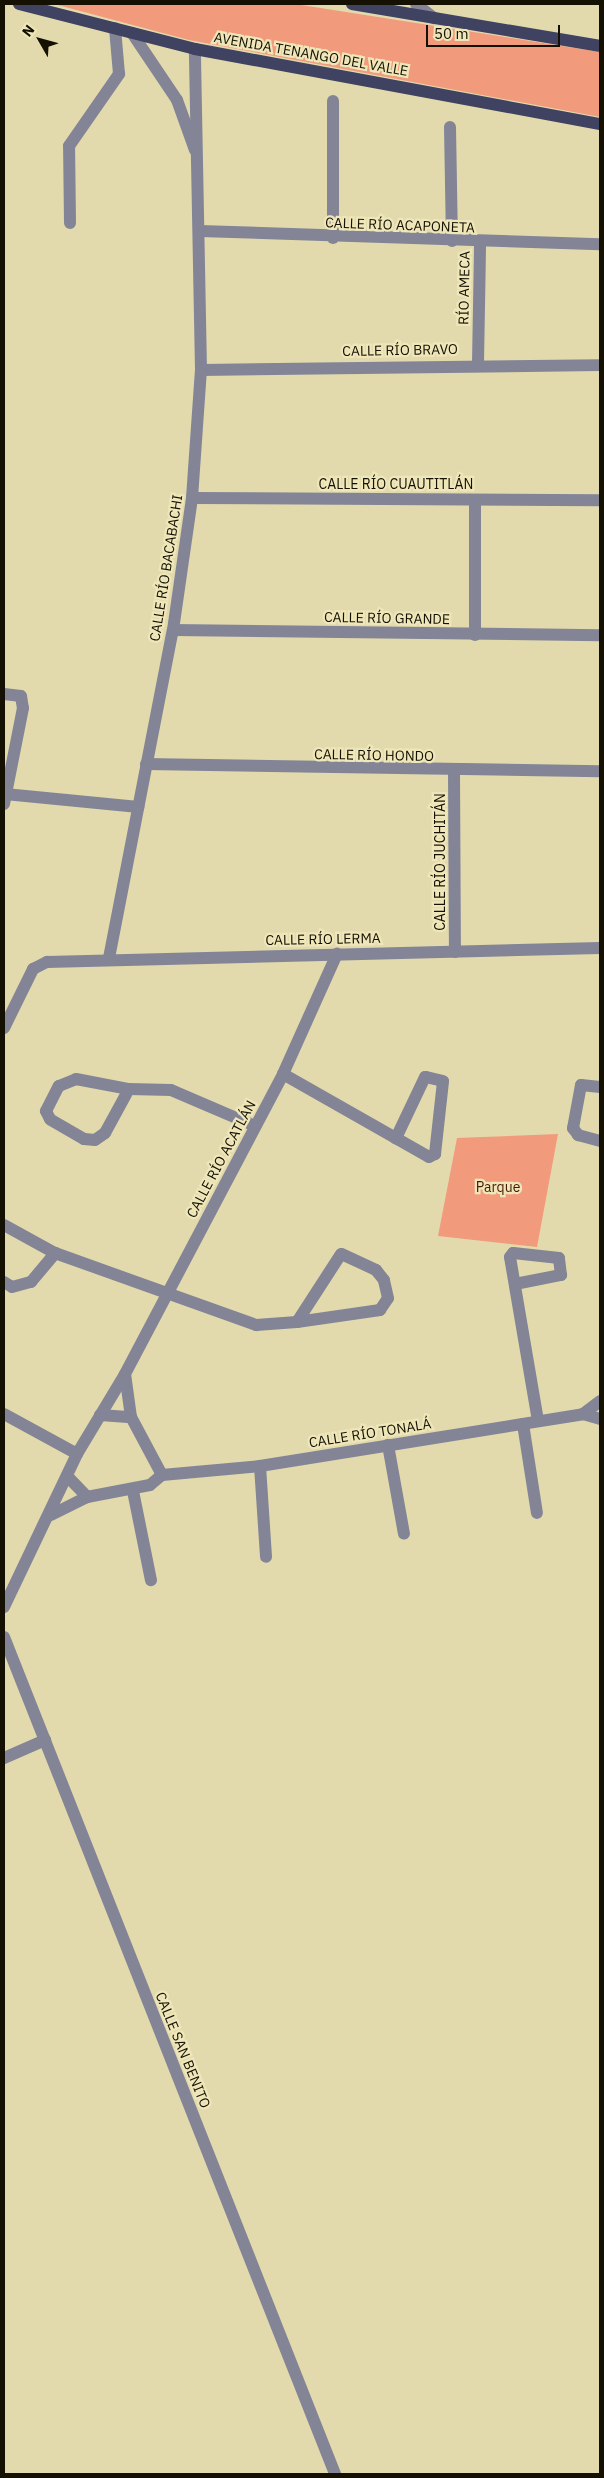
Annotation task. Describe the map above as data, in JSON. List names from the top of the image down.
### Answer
{
  "streets": {
    "main road": ["AVENIDA TENANGO DEL VALLE"],
    "street": [
      "CALLE RÍO ACAPONETA",
      "RÍO AMECA",
      "CALLE RÍO BRAVO",
      "CALLE RÍO CUAUTITLÁN",
      "CALLE RÍO BACABACHI",
      "CALLE RÍO GRANDE",
      "CALLE RÍO HONDO",
      "CALLE RÍO JUCHITÁN",
      "CALLE RÍO LERMA",
      "CALLE RÍO ACATLÁN",
      "CALLE RÍO TONALÁ",
      "CALLE SAN BENITO"
    ]
  },
  "crossings": [
    ["AVENIDA TENANGO DEL VALLE", "CALLE RÍO BACABACHI"],
    ["CALLE RÍO ACAPONETA", "RÍO AMECA"],
    ["CALLE RÍO ACAPONETA", "CALLE RÍO BACABACHI"],
    ["RÍO AMECA", "CALLE RÍO BRAVO"],
    ["CALLE RÍO BRAVO", "CALLE RÍO BACABACHI"],
    ["CALLE RÍO CUAUTITLÁN", "CALLE RÍO BACABACHI"],
    ["CALLE RÍO BACABACHI", "CALLE RÍO GRANDE"],
    ["CALLE RÍO BACABACHI", "CALLE RÍO HONDO"],
    ["CALLE RÍO BACABACHI", "CALLE RÍO LERMA"],
    ["CALLE RÍO HONDO", "CALLE RÍO JUCHITÁN"],
    ["CALLE RÍO JUCHITÁN", "CALLE RÍO LERMA"],
    ["CALLE RÍO LERMA", "CALLE RÍO ACATLÁN"]
  ],
  "parks": ["Parque"],
  "scale_bar": "50 m",
  "north": "top left"
}
